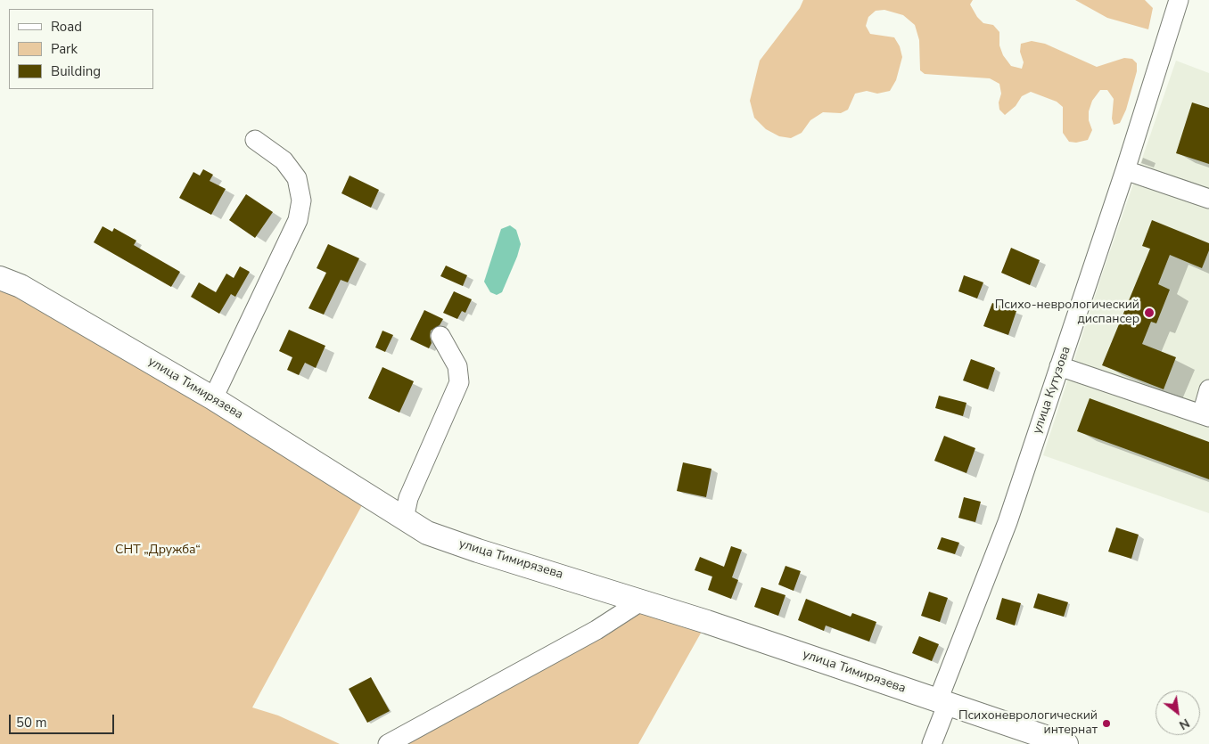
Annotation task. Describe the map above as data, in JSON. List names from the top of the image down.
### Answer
{
  "streets": {
    "main road": ["улица Тимирязева"],
    "street": ["улица Кутузова"]
  },
  "crossings": [
    ["улица Тимирязева", "улица Кутузова"]
  ],
  "parks": ["СНТ „Дружба“"],
  "places": ["Психо-неврологический диспансер", "Психоневрологический интернат"],
  "legend": ["Road", "Park", "Building"],
  "scale_bar": "50 m",
  "north": "bottom right"
}
